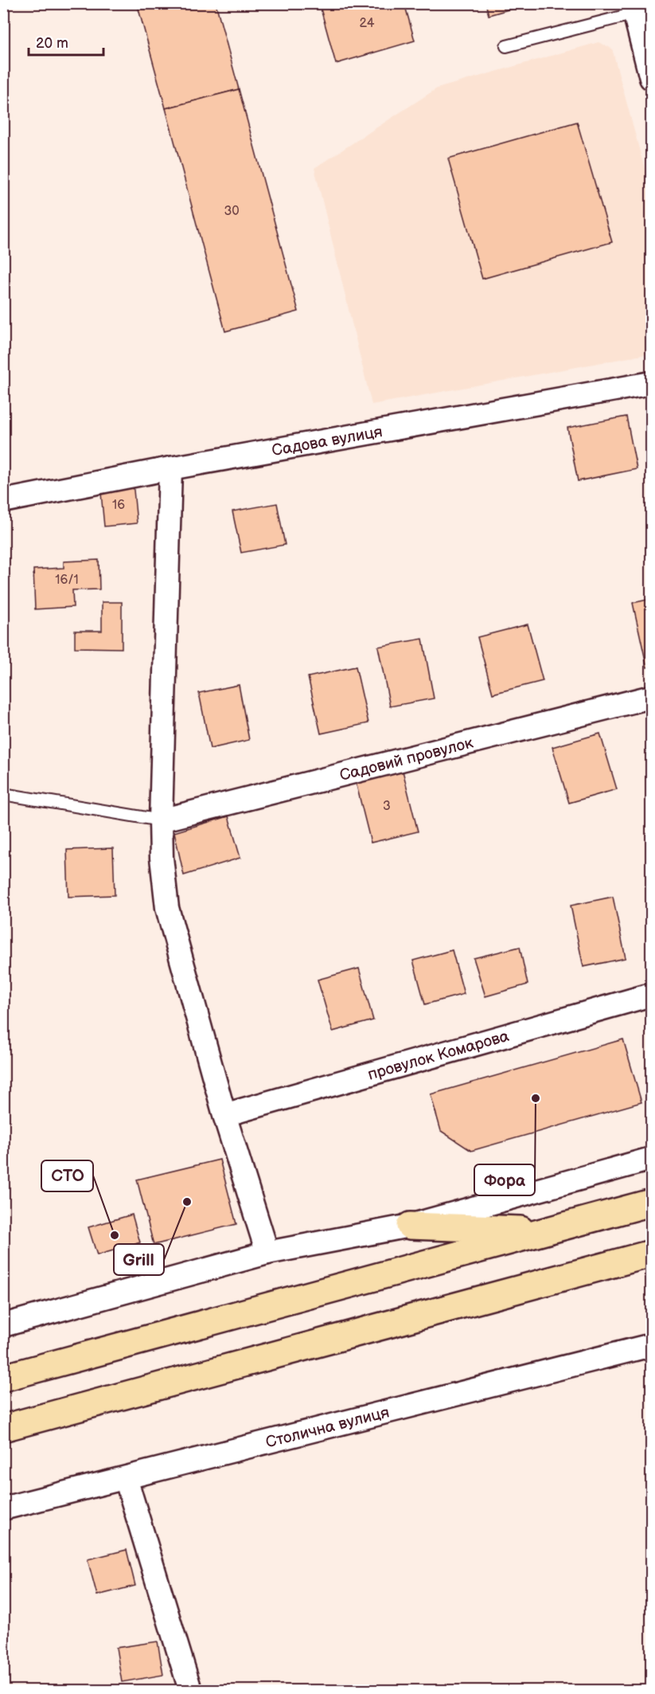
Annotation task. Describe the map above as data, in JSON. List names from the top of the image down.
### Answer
{
  "streets": {
    "street": [
      "Садова вулиця",
      "Садовий провулок",
      "провулок Комарова",
      "Столична вулиця"
    ]
  },
  "places": ["Фора", "Grill", "СТО"],
  "house_numbers": [
    "24",
    "30",
    "16",
    "16/1",
    "3"
  ],
  "scale_bar": "20 m"
}
